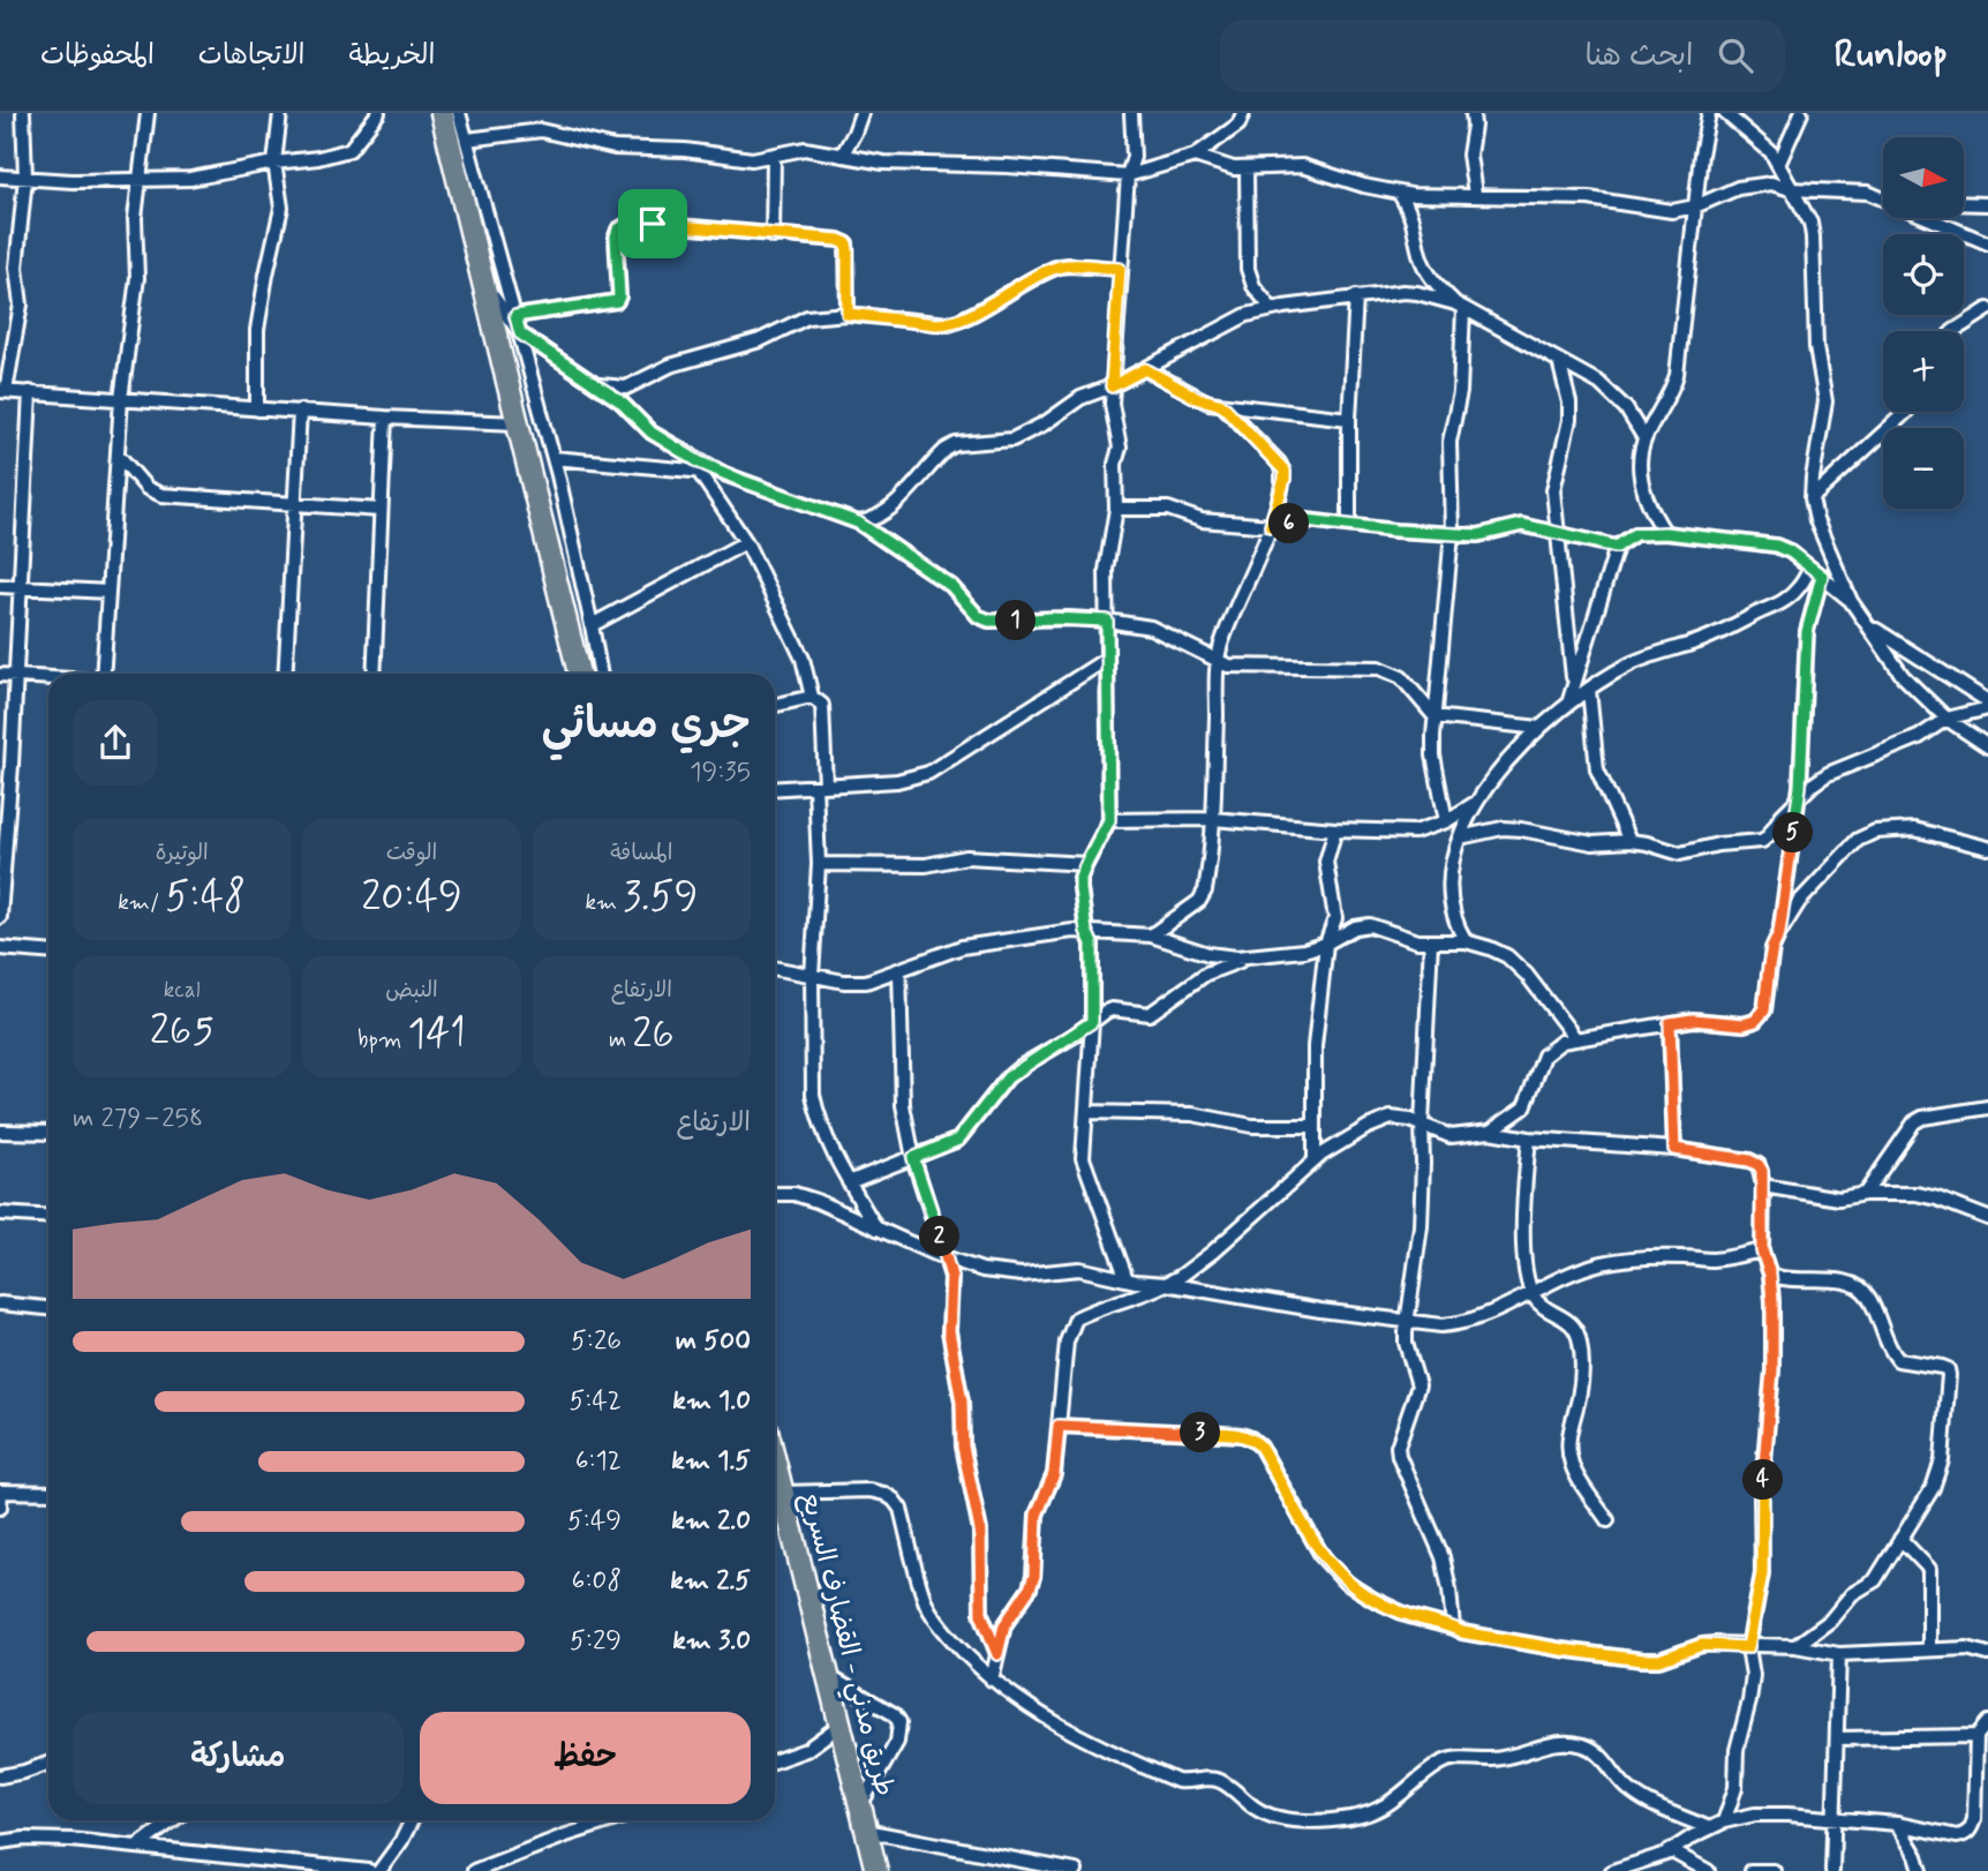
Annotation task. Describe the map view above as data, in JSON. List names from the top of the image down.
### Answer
{
  "streets": {
    "highway": ["طريق مدني - القضارف السريع"]
  },
  "north": "right",
  "page": {
    "header": "Runloop",
    "search": "ابحث هنا",
    "nav": ["الخريطة", "الاتجاهات", "المحفوظات"],
    "map_buttons": ["+", "−"],
    "pins": [
      "6",
      "1",
      "5",
      "2",
      "3",
      "4"
    ],
    "heading": ["جري مسائي", "19:35"],
    "stats": [
      ["المسافة", "3.59 km"],
      ["الوقت", "20:49"],
      ["الوتيرة", "5:48 /km"],
      ["الارتفاع", "26 m"],
      ["النبض", "141 bpm"],
      ["kcal", "265"]
    ],
    "chart": ["الارتفاع", "258–279 m"],
    "list": [
      {
        "name": "500 m",
        "note": "5:26"
      },
      {
        "name": "1.0 km",
        "note": "5:42"
      },
      {
        "name": "1.5 km",
        "note": "6:12"
      },
      {
        "name": "2.0 km",
        "note": "5:49"
      },
      {
        "name": "2.5 km",
        "note": "6:08"
      },
      {
        "name": "3.0 km",
        "note": "5:29"
      }
    ],
    "buttons": ["حفظ", "مشاركة"]
  }
}
